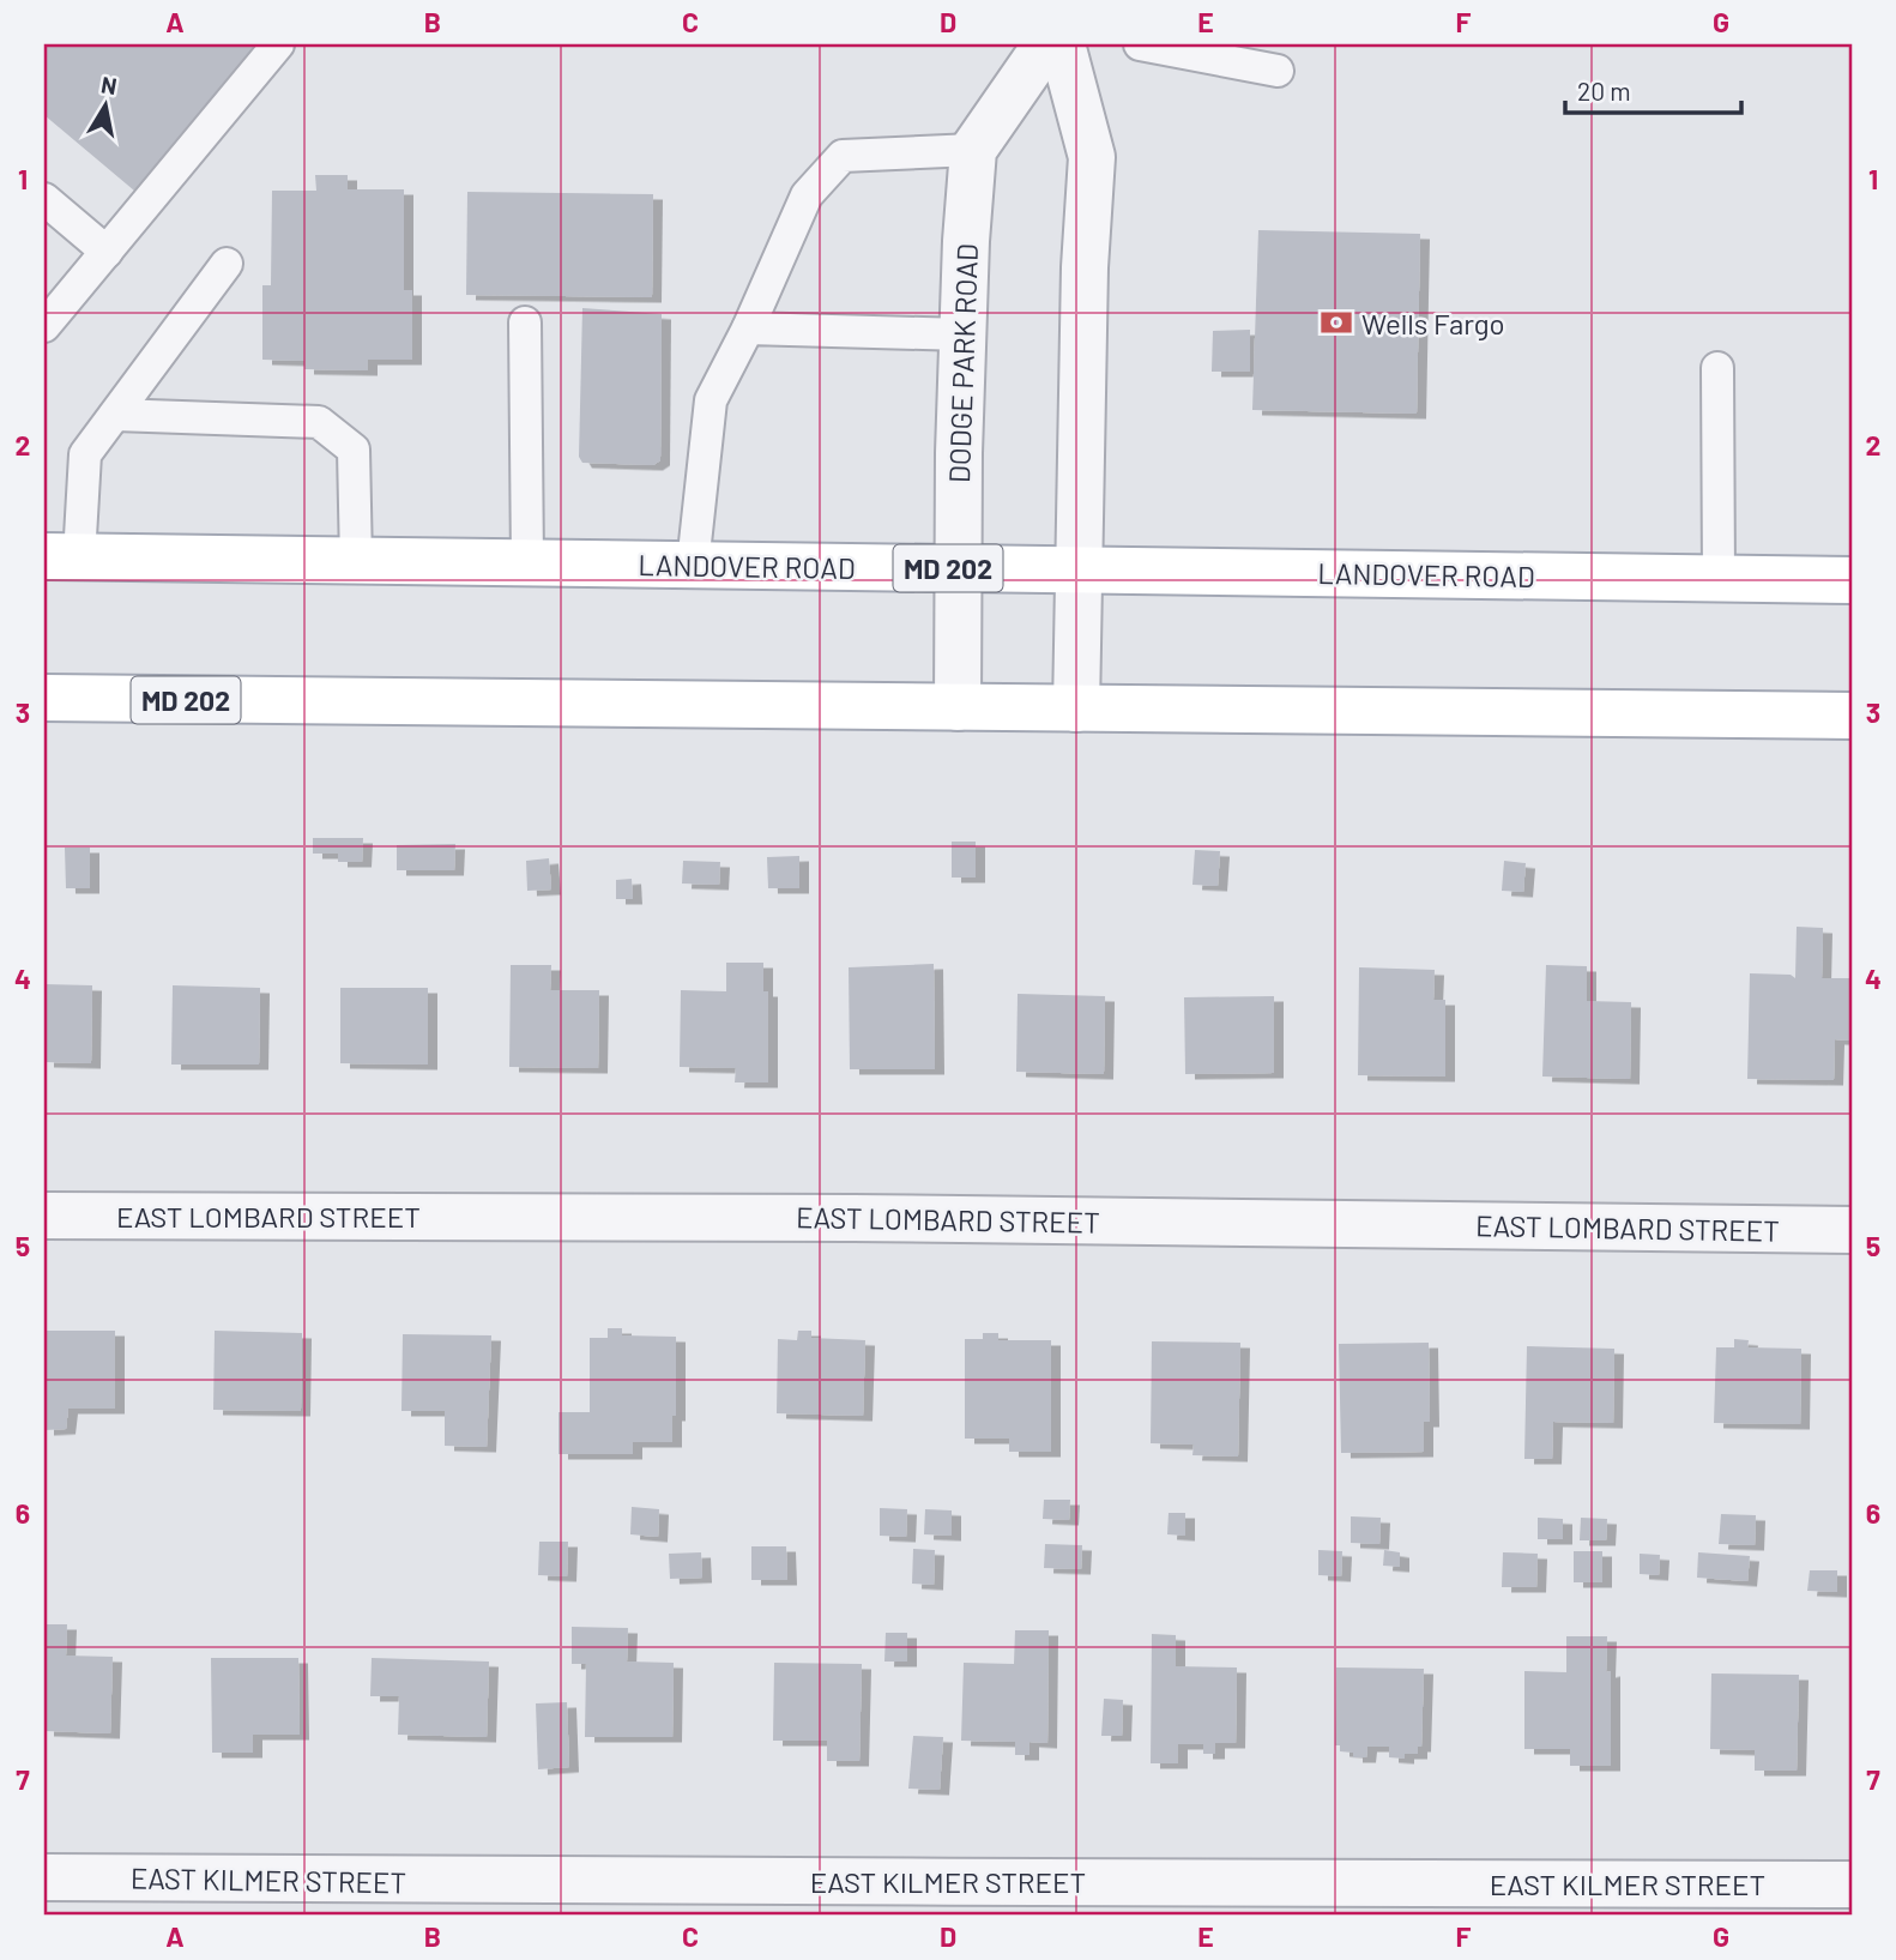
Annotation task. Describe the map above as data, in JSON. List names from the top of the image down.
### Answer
{
  "streets": {
    "main road": ["LANDOVER ROAD", "MD 202"],
    "street": ["DODGE PARK ROAD", "EAST LOMBARD STREET", "EAST KILMER STREET"]
  },
  "crossings": [
    ["DODGE PARK ROAD", "LANDOVER ROAD"],
    ["DODGE PARK ROAD", "MD 202"]
  ],
  "places": {
    "bank": ["Wells Fargo"]
  },
  "scale_bar": "20 m",
  "north": "top",
  "grid": {
    "columns": [
      "A",
      "B",
      "C",
      "D",
      "E",
      "F",
      "G"
    ],
    "rows": [
      "1",
      "2",
      "3",
      "4",
      "5",
      "6",
      "7"
    ]
  }
}
